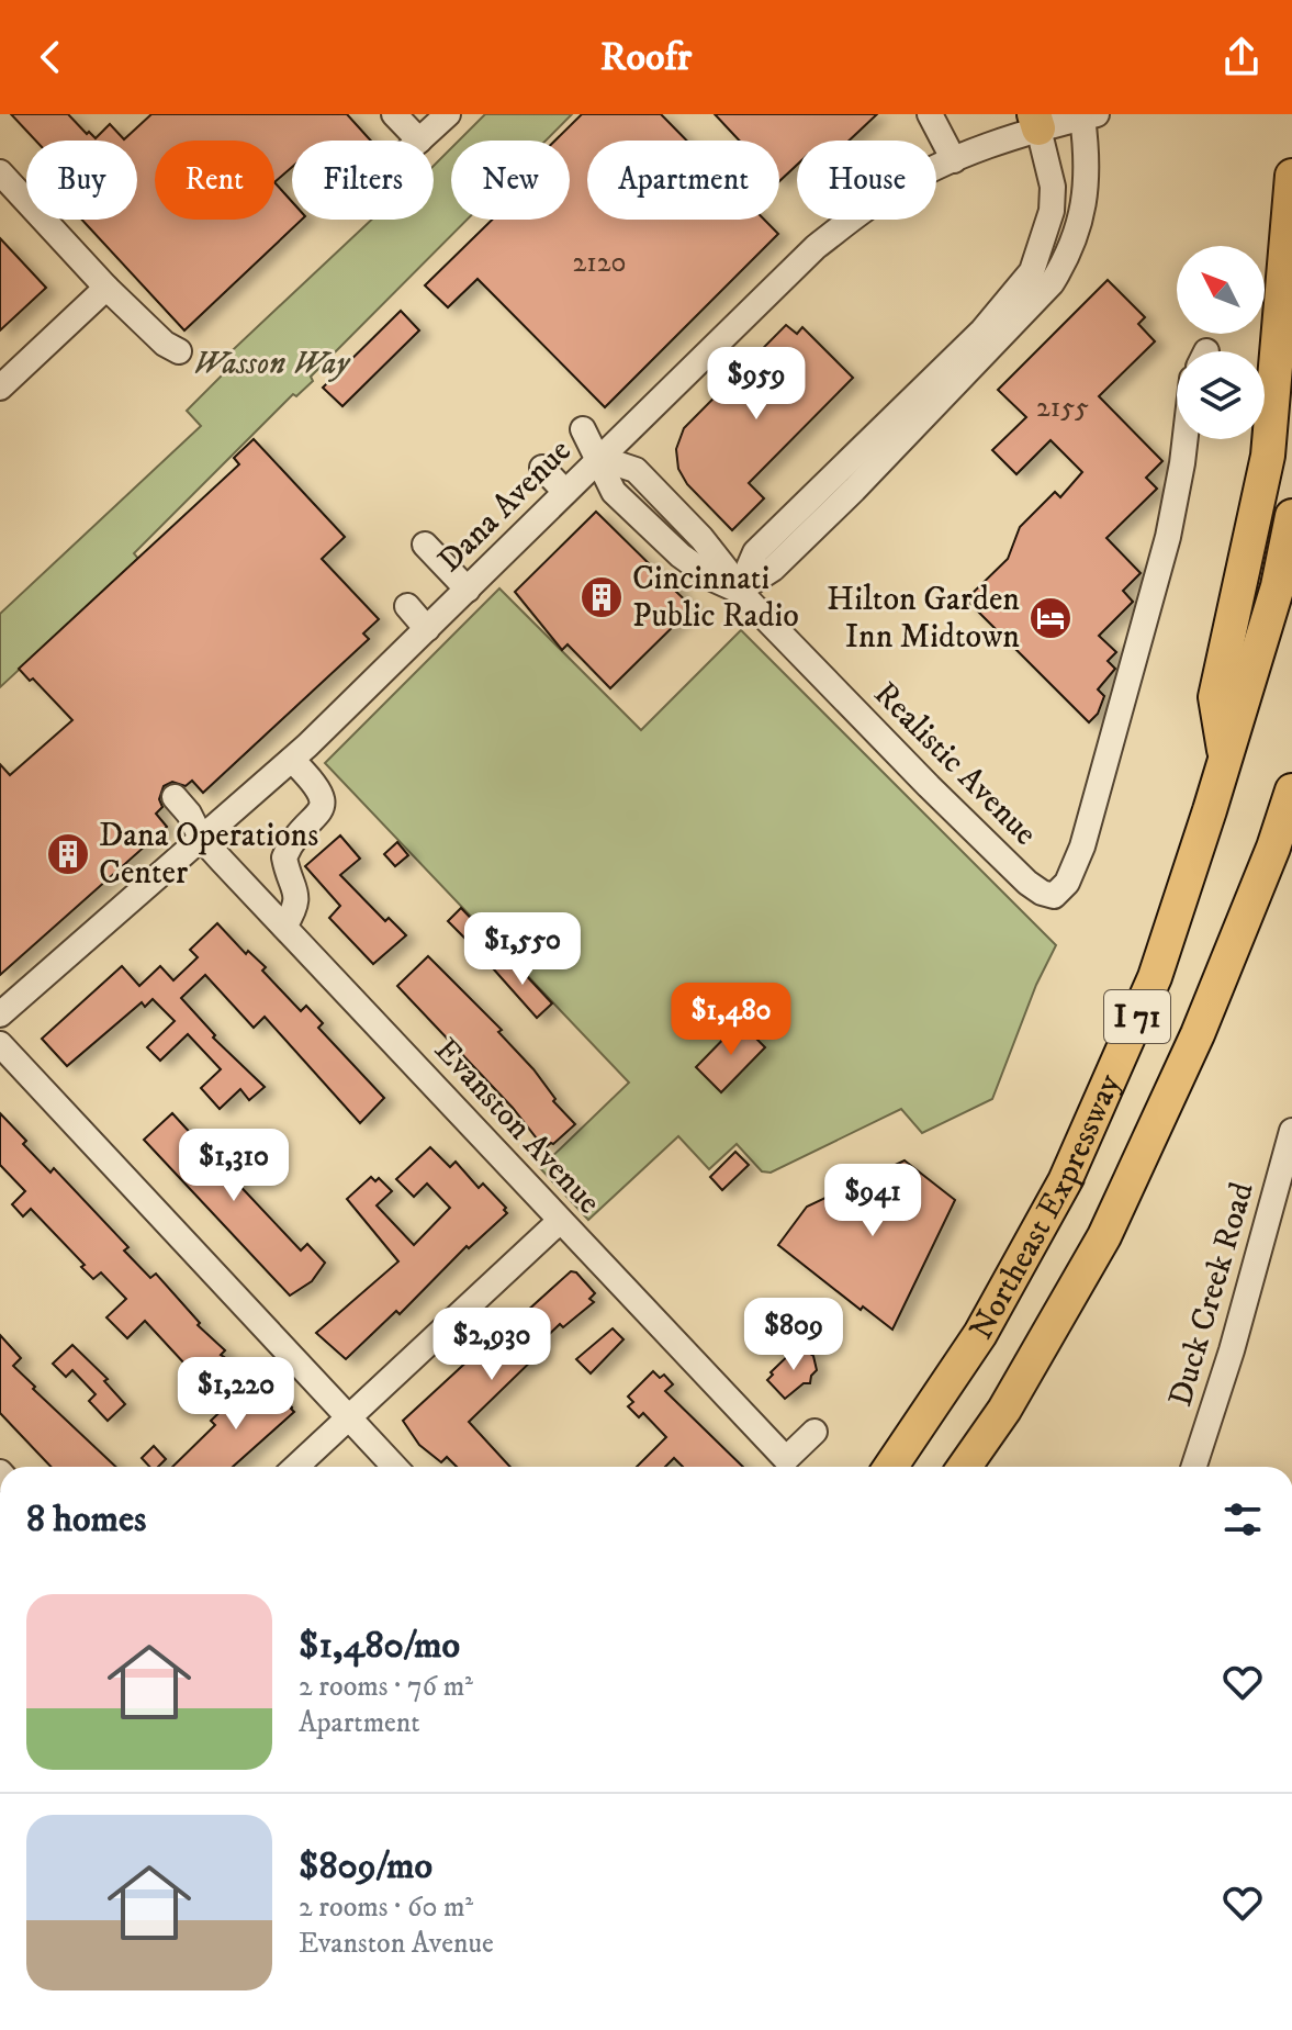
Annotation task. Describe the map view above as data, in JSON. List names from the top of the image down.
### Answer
{
  "streets": {
    "highway": ["I 71", "Northeast Expressway"],
    "street": [
      "Dana Avenue",
      "Realistic Avenue",
      "Evanston Avenue",
      "Duck Creek Road"
    ]
  },
  "crossings": [
    ["Dana Avenue", "Realistic Avenue"],
    ["Dana Avenue", "Evanston Avenue"]
  ],
  "parks": ["Wasson Way"],
  "places": {
    "building": ["Cincinnati Public Radio", "Dana Operations Center"],
    "hotel": ["Hilton Garden Inn Midtown"]
  },
  "house_numbers": ["2120", "2155"],
  "north": "top left",
  "page": {
    "header": "Roofr",
    "chip": [
      "Buy",
      "Rent",
      "Filters",
      "New",
      "Apartment",
      "House"
    ],
    "price": [
      "$959",
      "$1,550",
      "$1,480",
      "$1,310",
      "$941",
      "$809",
      "$2,930",
      "$1,220"
    ],
    "heading": "8 homes",
    "list": [
      {
        "name": "$1,480/mo",
        "note": "2 rooms · 76 m² · Apartment"
      },
      {
        "name": "$809/mo",
        "note": "2 rooms · 60 m² · Evanston Avenue"
      }
    ]
  }
}
